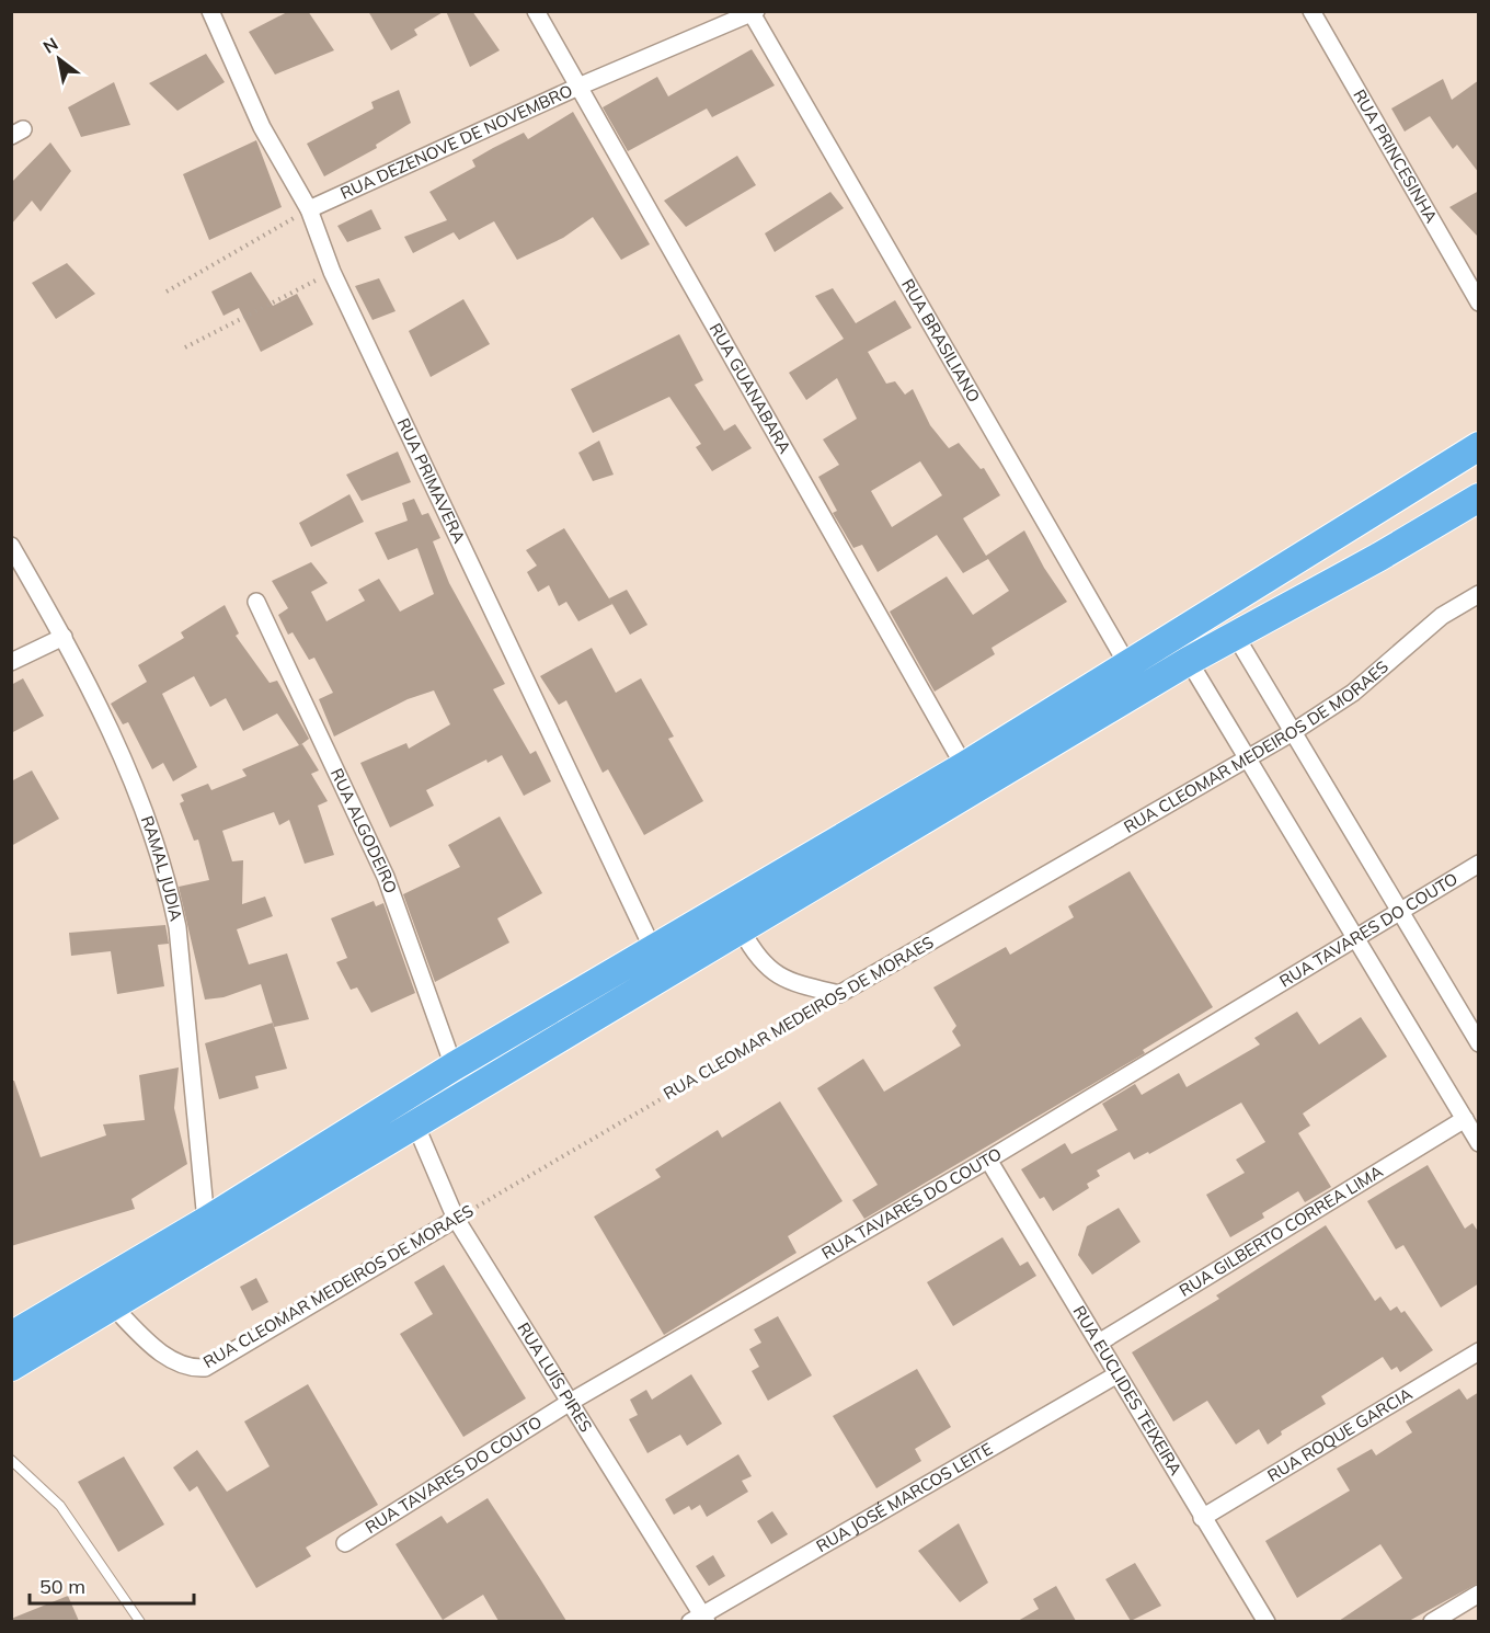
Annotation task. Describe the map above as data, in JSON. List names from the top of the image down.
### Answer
{
  "streets": {
    "street": [
      "RUA DEZENOVE DE NOVEMBRO",
      "RUA PRINCESINHA",
      "RUA BRASILIANO",
      "RUA GUANABARA",
      "RUA PRIMAVERA",
      "RUA CLEOMAR MEDEIROS DE MORAES",
      "RUA ALGODEIRO",
      "RAMAL JUDIA",
      "RUA TAVARES DO COUTO",
      "RUA GILBERTO CORREA LIMA",
      "RUA LUÍS PIRES",
      "RUA EUCLIDES TEIXEIRA",
      "RUA ROQUE GARCIA",
      "RUA JOSÉ MARCOS LEITE"
    ]
  },
  "crossings": [
    ["RUA DEZENOVE DE NOVEMBRO", "RUA BRASILIANO"],
    ["RUA DEZENOVE DE NOVEMBRO", "RUA GUANABARA"],
    ["RUA DEZENOVE DE NOVEMBRO", "RUA PRIMAVERA"],
    ["RUA CLEOMAR MEDEIROS DE MORAES", "RUA LUÍS PIRES"],
    ["RUA TAVARES DO COUTO", "RUA LUÍS PIRES"],
    ["RUA TAVARES DO COUTO", "RUA EUCLIDES TEIXEIRA"],
    ["RUA GILBERTO CORREA LIMA", "RUA EUCLIDES TEIXEIRA"],
    ["RUA LUÍS PIRES", "RUA JOSÉ MARCOS LEITE"],
    ["RUA EUCLIDES TEIXEIRA", "RUA ROQUE GARCIA"],
    ["RUA EUCLIDES TEIXEIRA", "RUA JOSÉ MARCOS LEITE"]
  ],
  "scale_bar": "50 m",
  "north": "top left"
}
